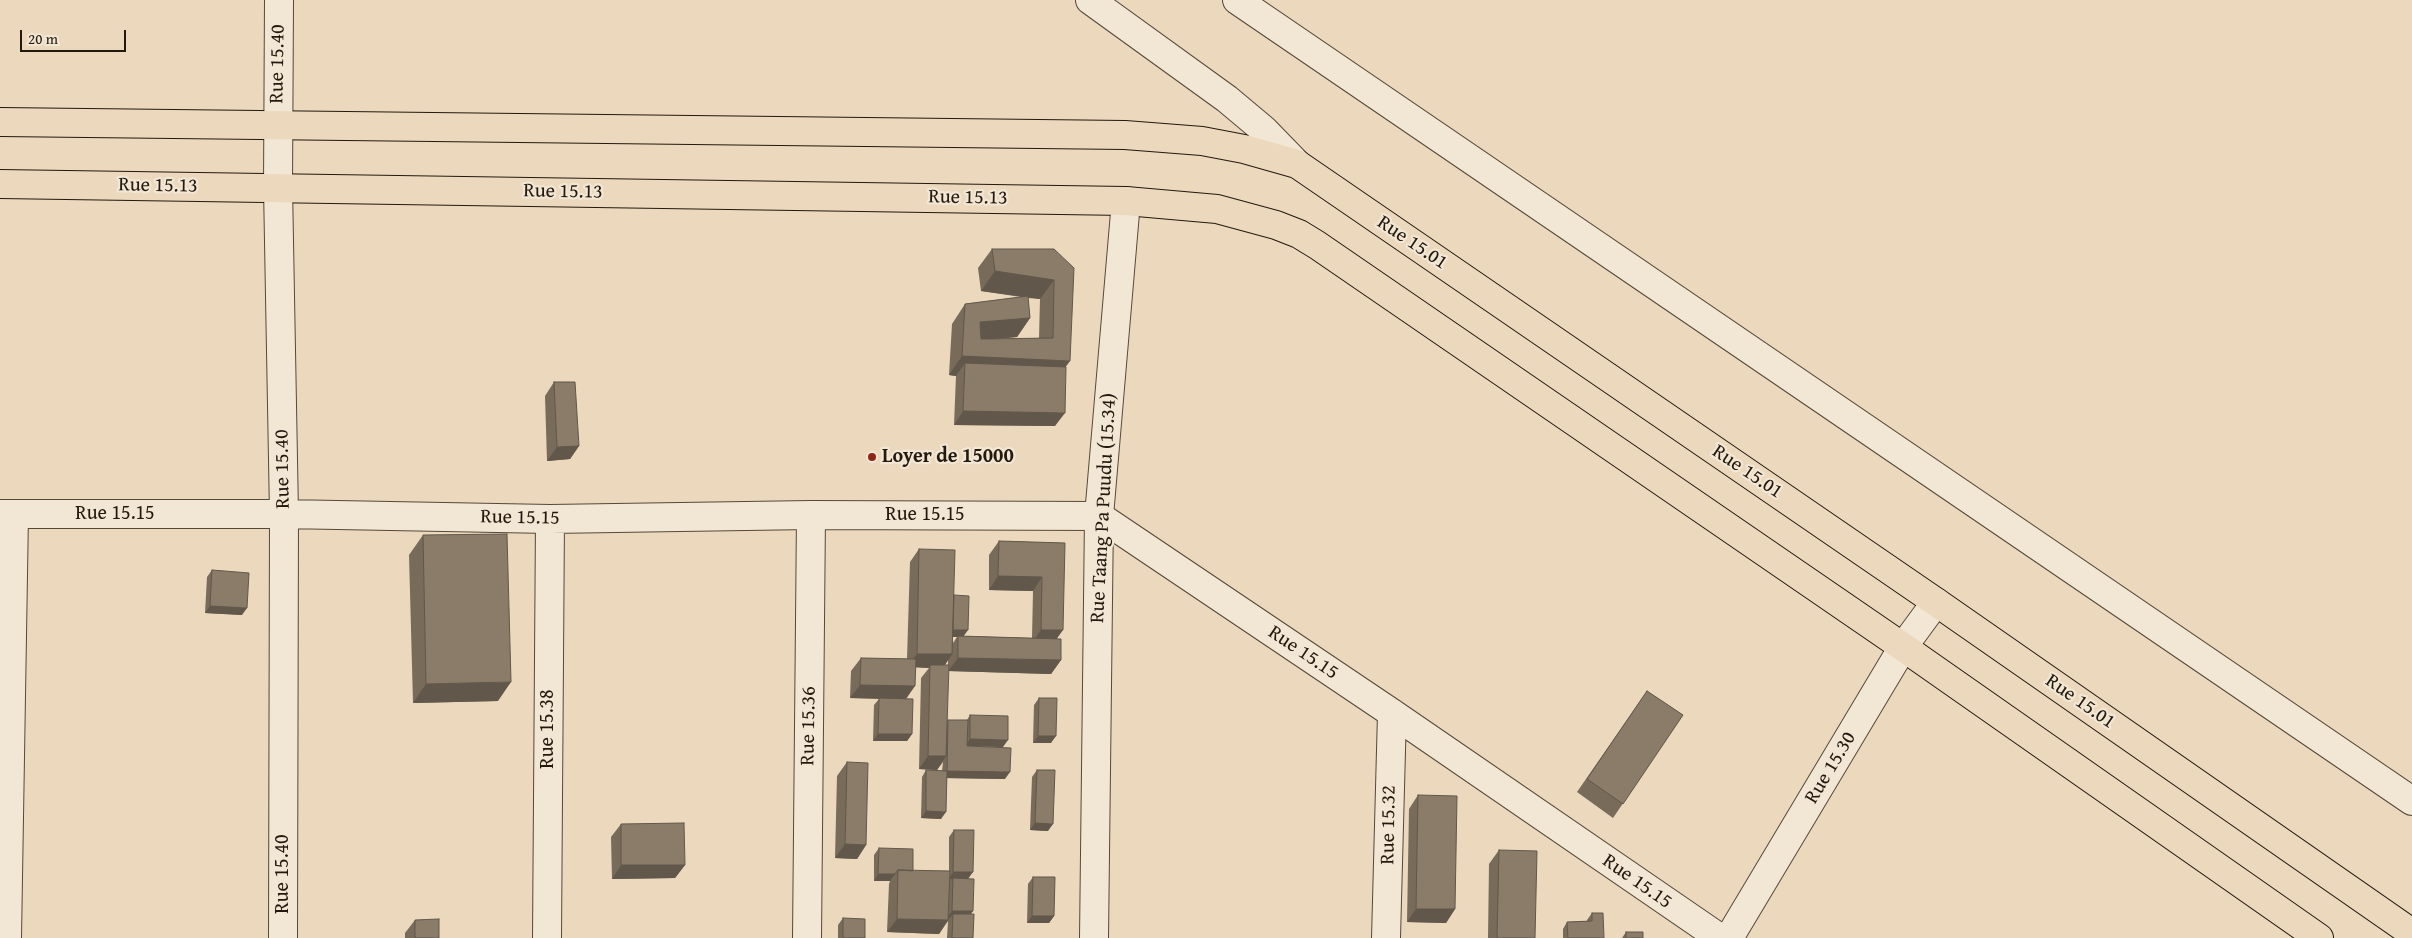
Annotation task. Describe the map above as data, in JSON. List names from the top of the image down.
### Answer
{
  "streets": {
    "main road": ["Rue 15.13", "Rue 15.01"],
    "street": [
      "Rue 15.40",
      "Rue Taang Pa Puudu (15.34)",
      "Rue 15.15",
      "Rue 15.36",
      "Rue 15.38",
      "Rue 15.30",
      "Rue 15.32"
    ]
  },
  "crossings": [
    ["Rue 15.40", "Rue 15.13"],
    ["Rue 15.40", "Rue 15.15"],
    ["Rue 15.13", "Rue Taang Pa Puudu (15.34)"],
    ["Rue 15.01", "Rue 15.30"],
    ["Rue Taang Pa Puudu (15.34)", "Rue 15.15"],
    ["Rue 15.15", "Rue 15.36"],
    ["Rue 15.15", "Rue 15.38"],
    ["Rue 15.15", "Rue 15.32"]
  ],
  "places": ["Loyer de 15000"],
  "scale_bar": "20 m"
}
